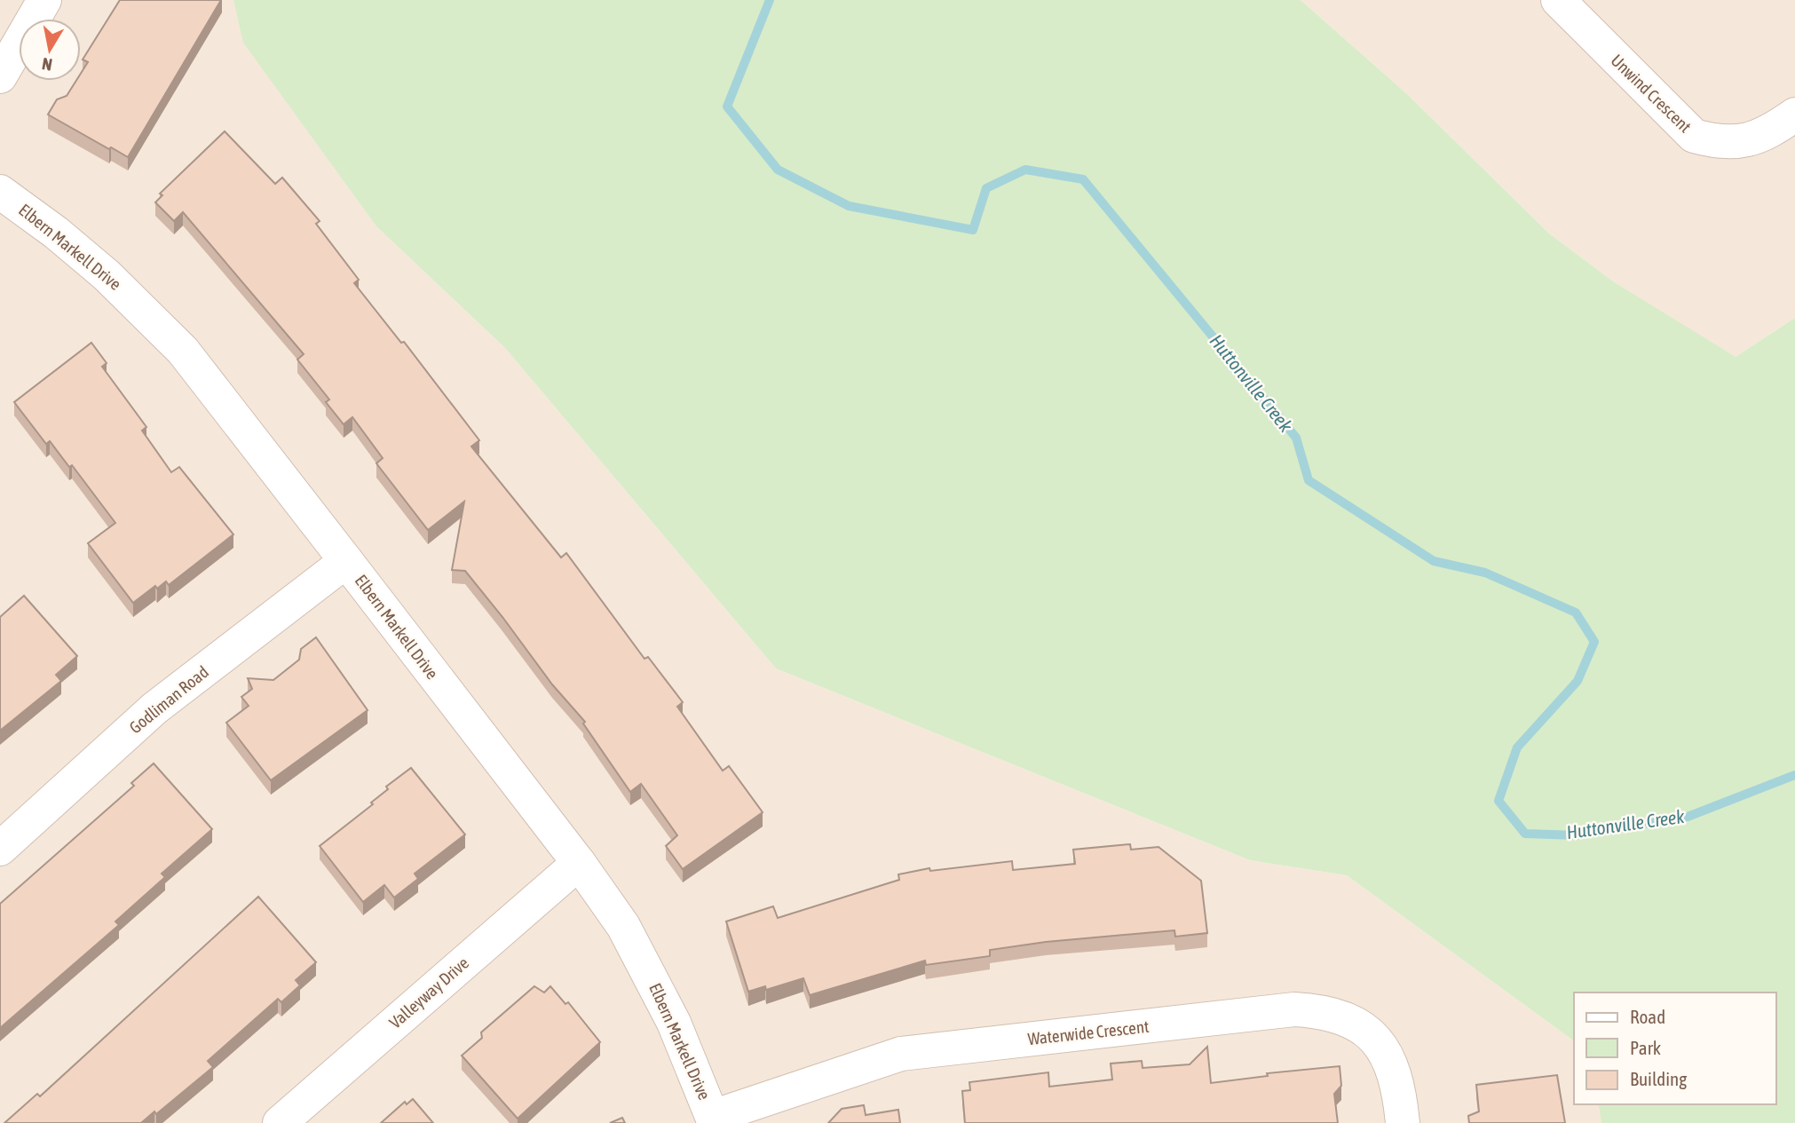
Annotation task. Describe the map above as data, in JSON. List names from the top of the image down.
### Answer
{
  "streets": {
    "street": [
      "Unwind Crescent",
      "Elbern Markell Drive",
      "Godliman Road",
      "Valleyway Drive",
      "Waterwide Crescent"
    ]
  },
  "crossings": [
    ["Elbern Markell Drive", "Godliman Road"],
    ["Elbern Markell Drive", "Valleyway Drive"],
    ["Elbern Markell Drive", "Waterwide Crescent"]
  ],
  "water": ["Huttonville Creek"],
  "legend": ["Road", "Park", "Building"],
  "north": "bottom"
}
